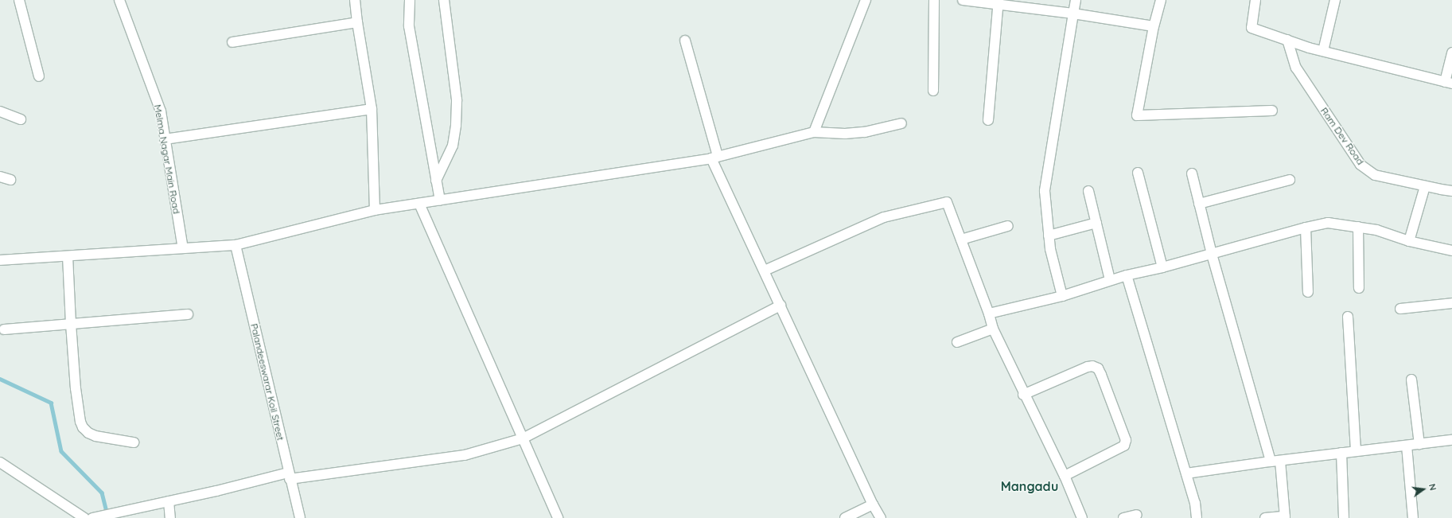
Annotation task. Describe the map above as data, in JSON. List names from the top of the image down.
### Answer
{
  "streets": {
    "street": ["Ram Dev Road", "Melma Nagar Main Road", "Palandeeswarar Koil Street"]
  },
  "districts": ["Mangadu"],
  "north": "right"
}
